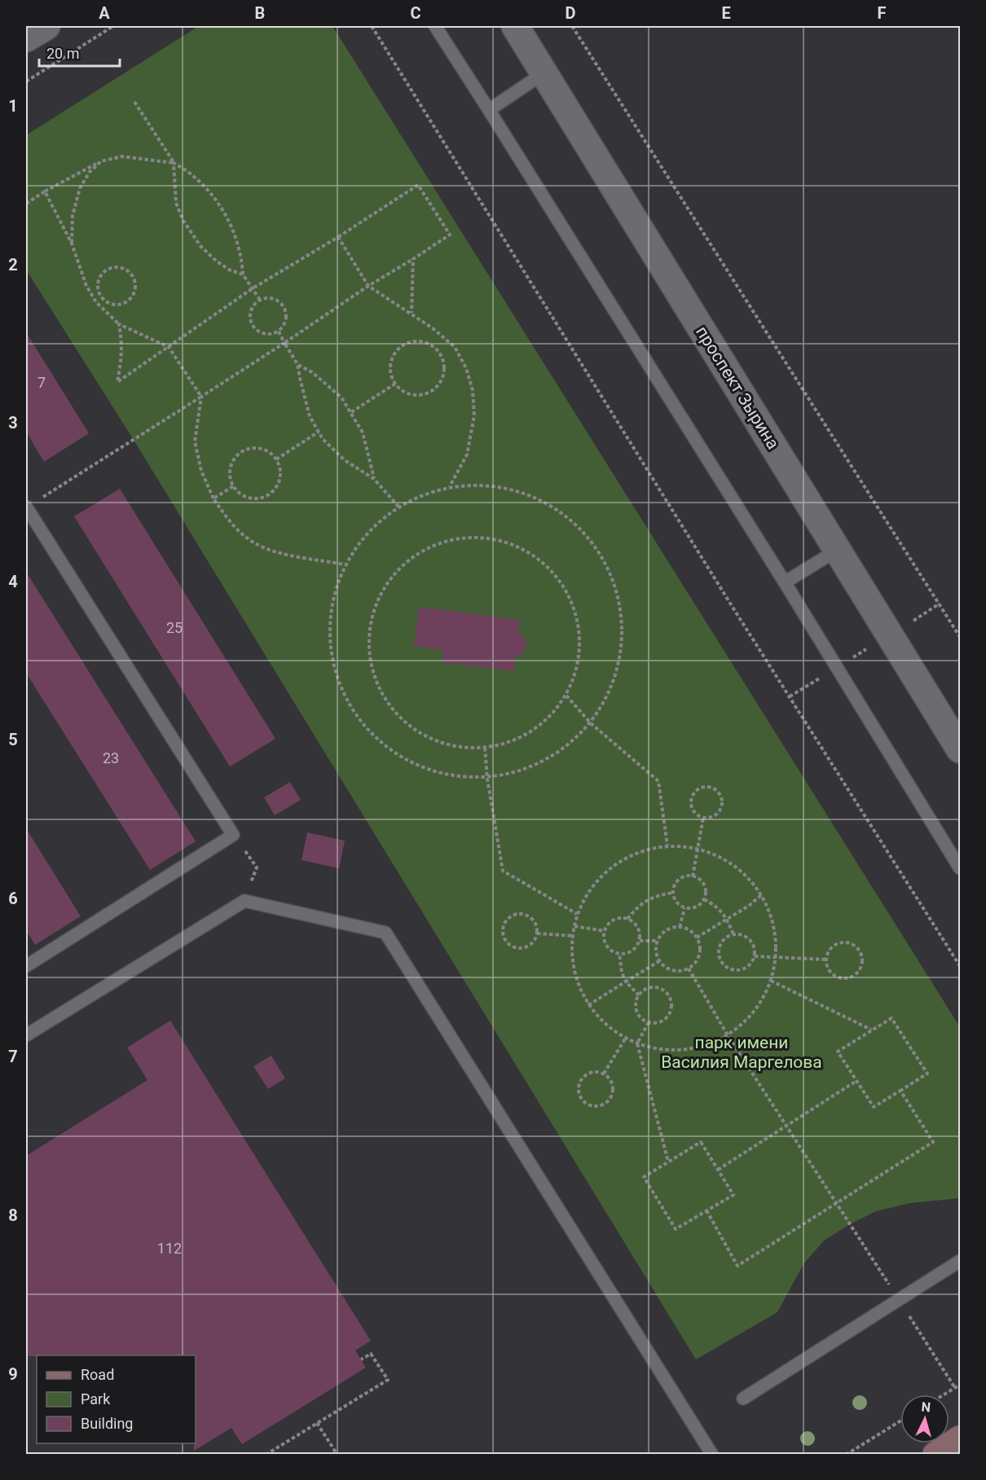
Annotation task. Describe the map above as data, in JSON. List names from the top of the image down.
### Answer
{
  "streets": {
    "street": ["проспект Зырина"]
  },
  "parks": ["парк имени Василия Маргелова"],
  "house_numbers": [
    "7",
    "25",
    "23",
    "112"
  ],
  "legend": ["Road", "Park", "Building"],
  "scale_bar": "20 m",
  "north": "top",
  "grid": {
    "columns": [
      "A",
      "B",
      "C",
      "D",
      "E",
      "F"
    ],
    "rows": [
      "1",
      "2",
      "3",
      "4",
      "5",
      "6",
      "7",
      "8",
      "9"
    ]
  }
}
